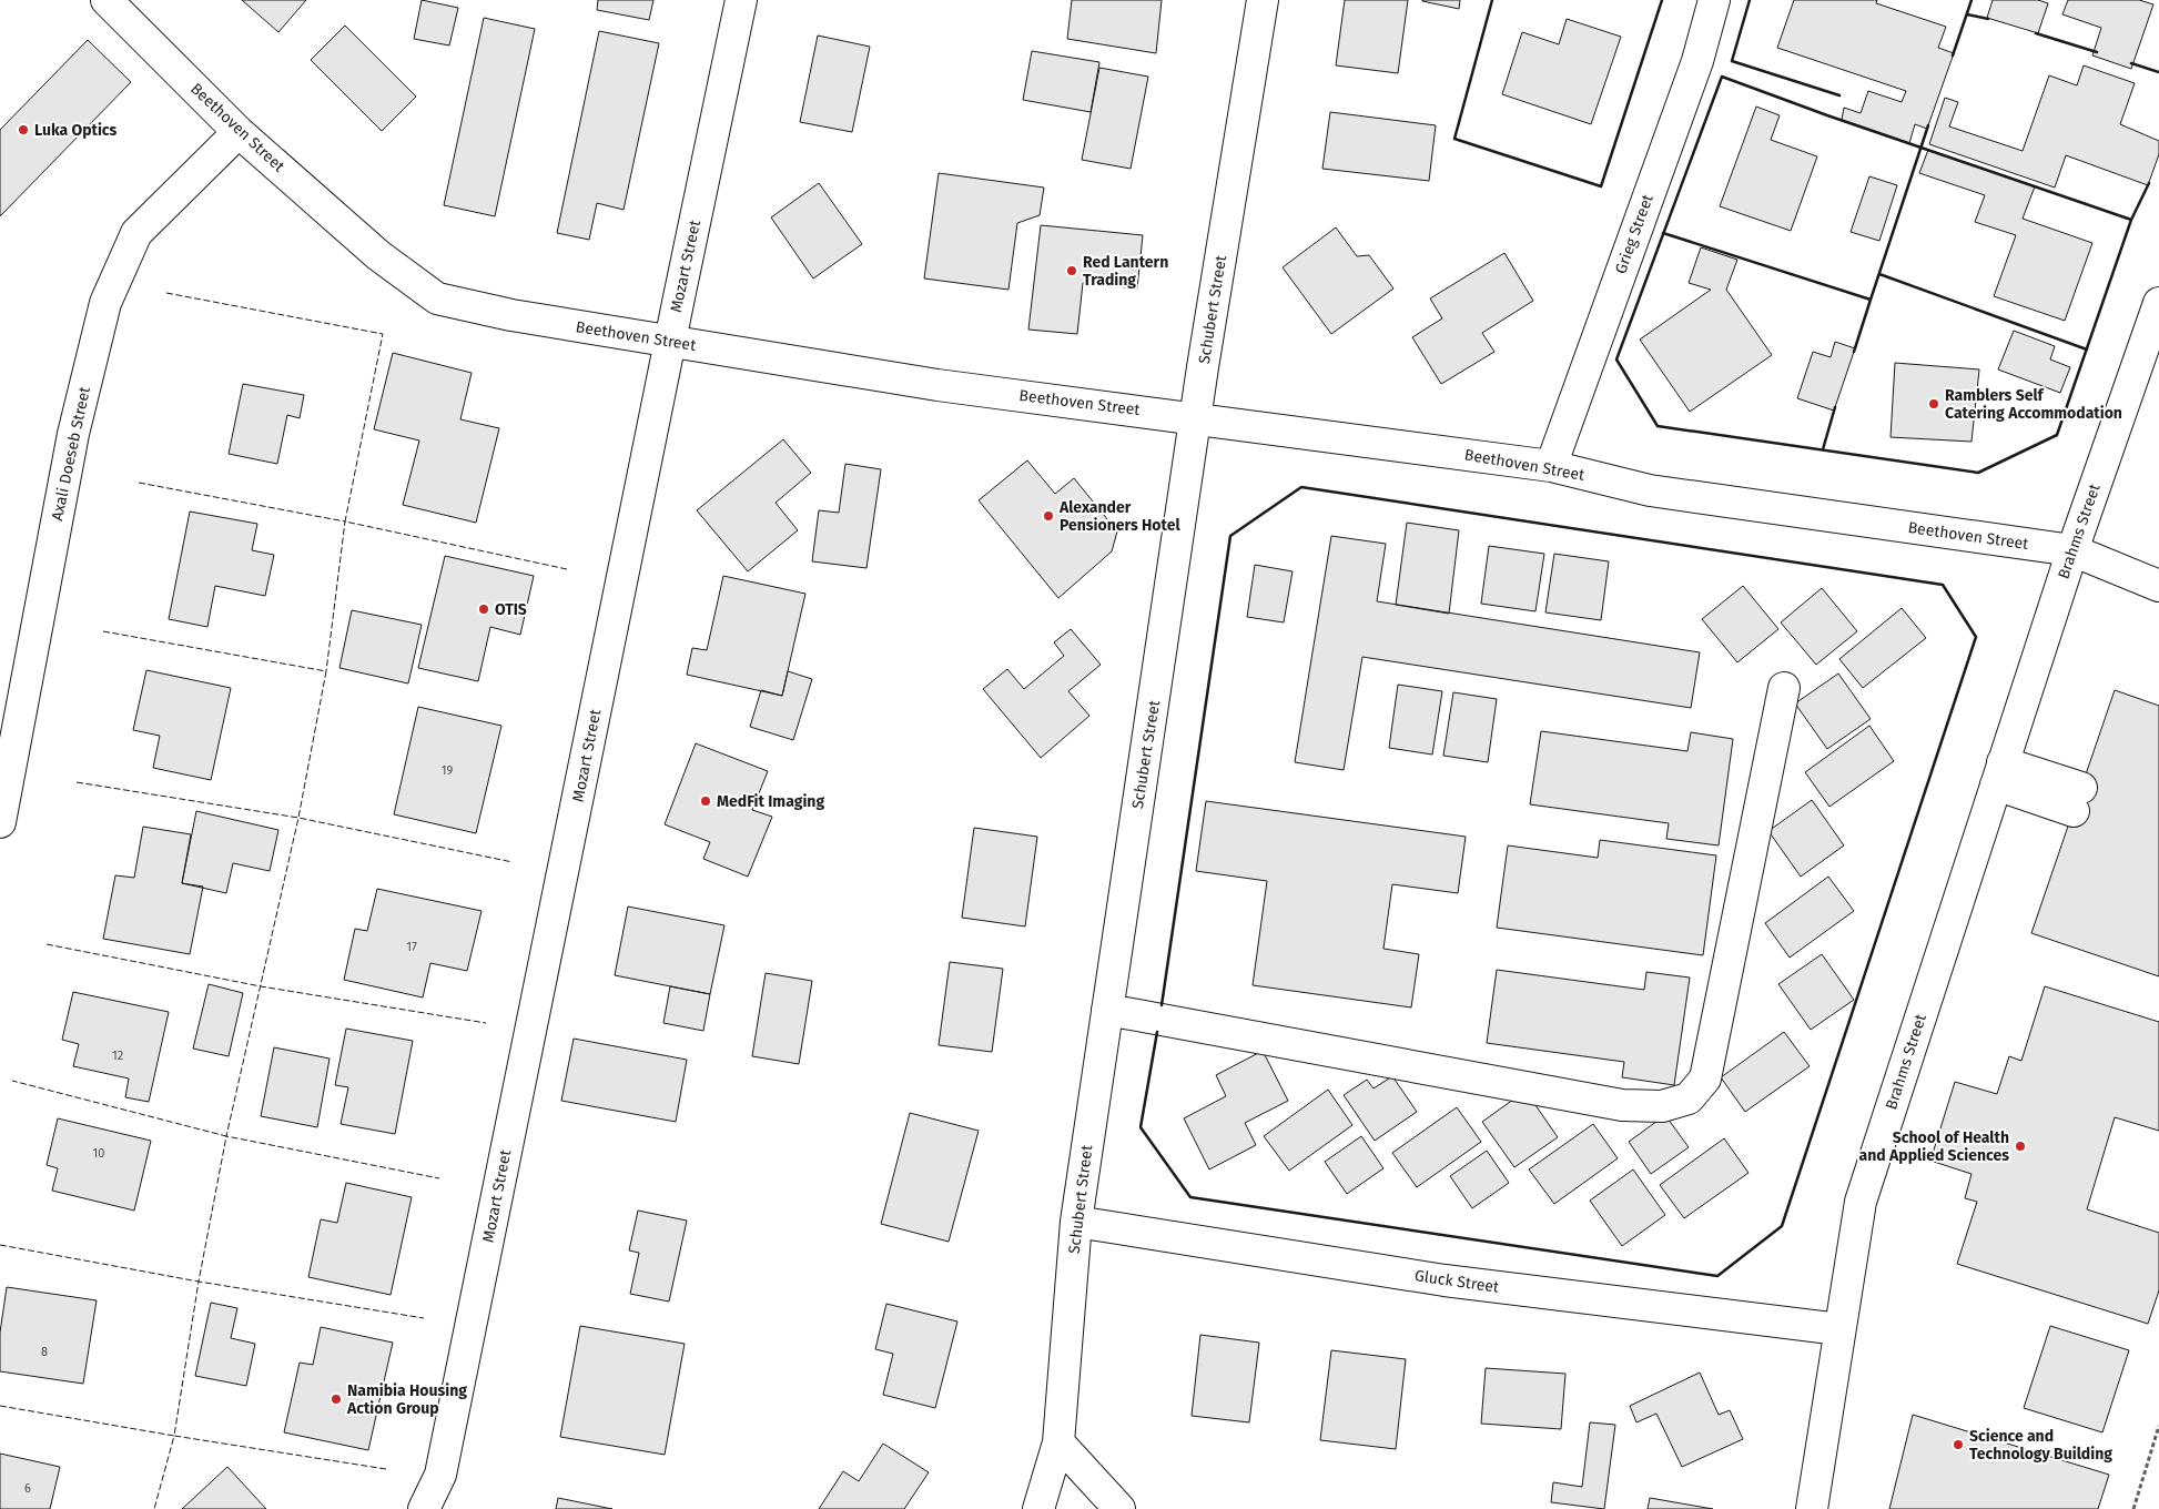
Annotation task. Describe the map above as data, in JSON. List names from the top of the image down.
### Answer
{
  "streets": {
    "street": [
      "Beethoven Street",
      "Grieg Street",
      "Mozart Street",
      "Schubert Street",
      "Axali Doeseb Street",
      "Brahms Street",
      "Gluck Street"
    ]
  },
  "crossings": [
    ["Beethoven Street", "Grieg Street"],
    ["Beethoven Street", "Mozart Street"],
    ["Beethoven Street", "Schubert Street"],
    ["Beethoven Street", "Axali Doeseb Street"],
    ["Beethoven Street", "Brahms Street"],
    ["Schubert Street", "Gluck Street"],
    ["Brahms Street", "Gluck Street"]
  ],
  "places": [
    "Luka Optics",
    "Red Lantern Trading",
    "Ramblers Self Catering Accommodation",
    "Alexander Pensioners Hotel",
    "OTIS",
    "MedFit Imaging",
    "School of Health and Applied Sciences",
    "Namibia Housing Action Group",
    "Science and Technology Building"
  ],
  "house_numbers": [
    "19",
    "17",
    "12",
    "10",
    "8",
    "6"
  ]
}
